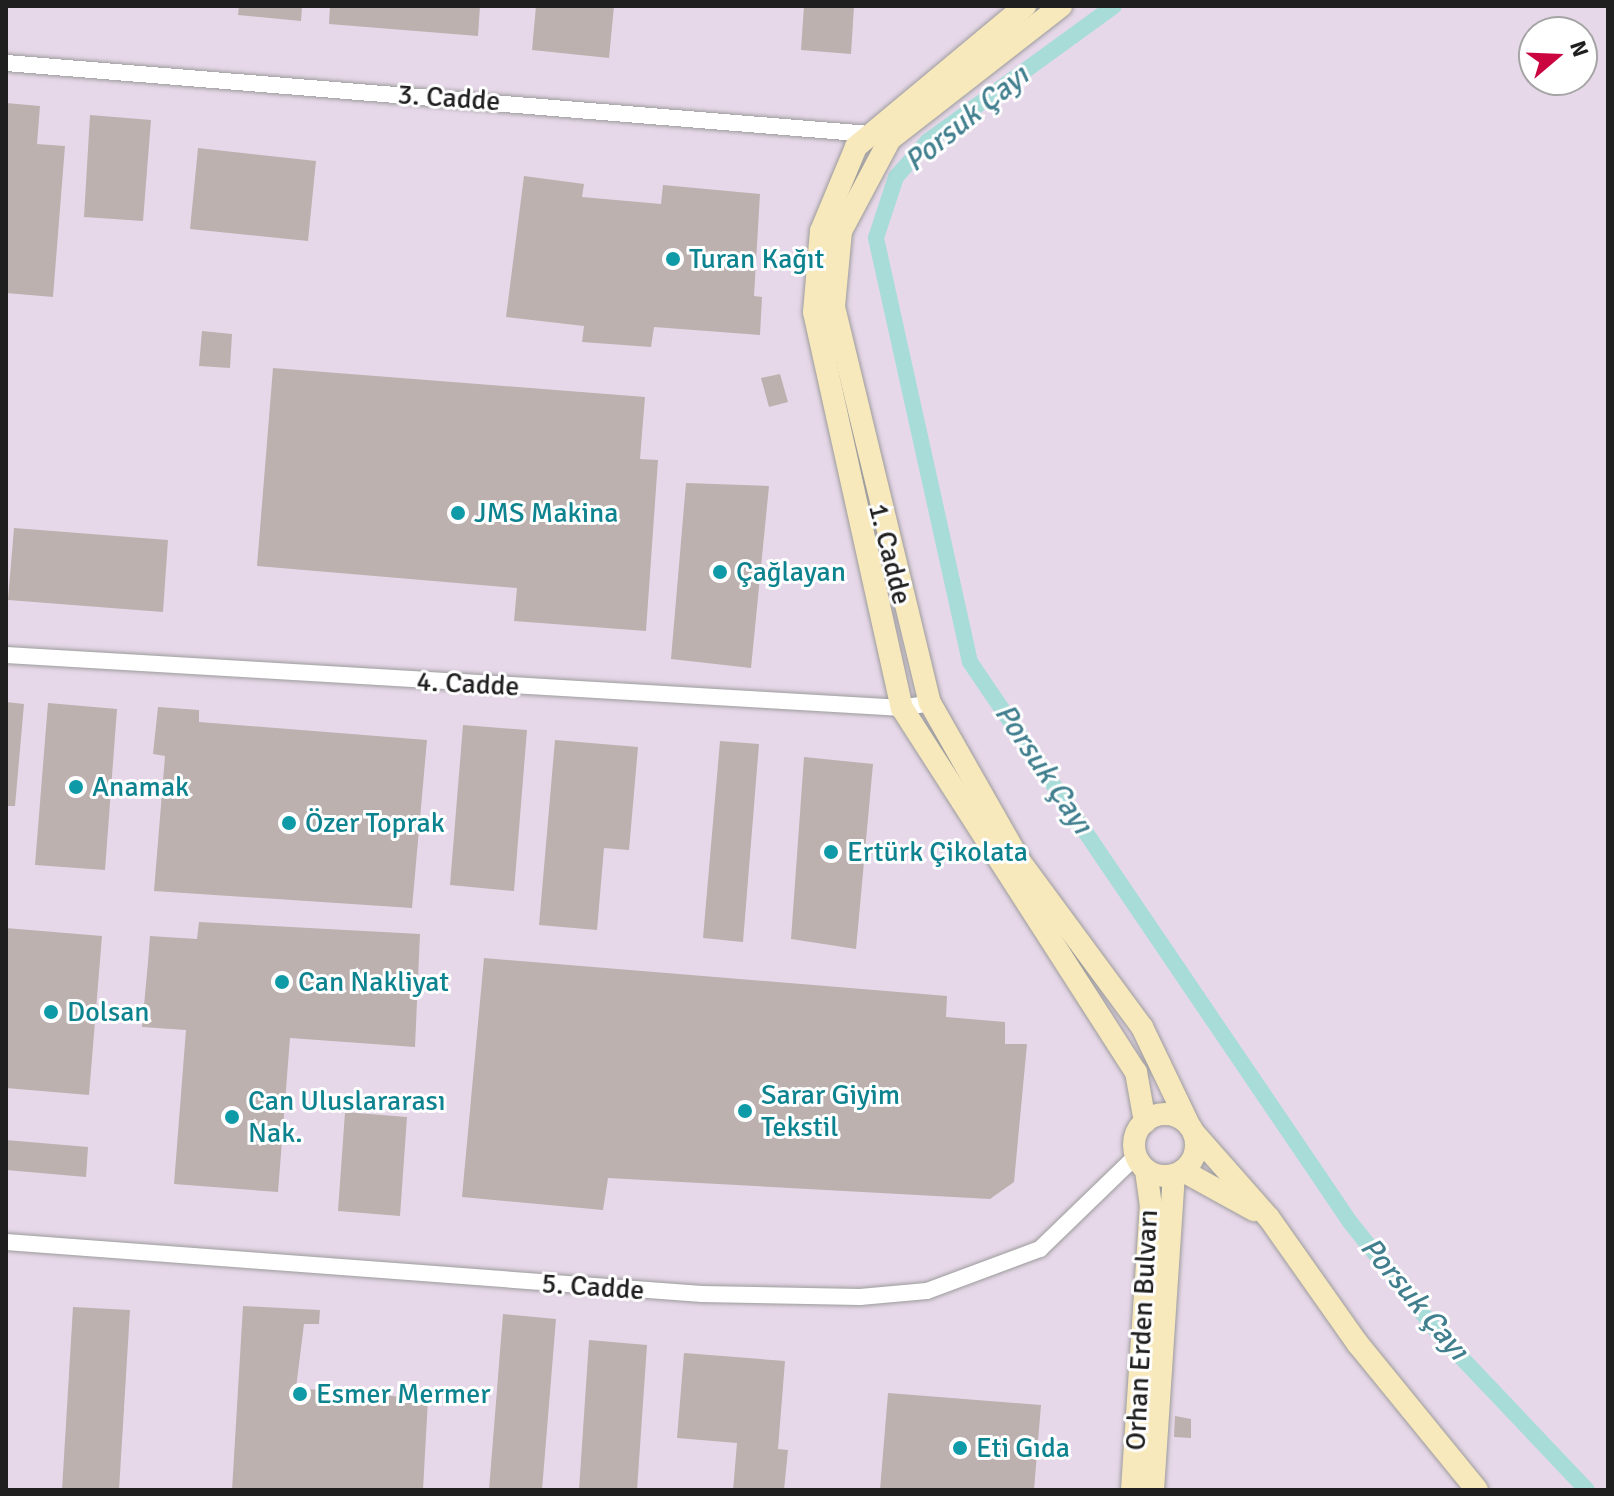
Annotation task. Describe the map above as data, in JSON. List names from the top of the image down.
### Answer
{
  "streets": {
    "street": [
      "3. Cadde",
      "1. Cadde",
      "4. Cadde",
      "5. Cadde",
      "Orhan Erden Bulvarı"
    ]
  },
  "crossings": [
    ["3. Cadde", "1. Cadde"],
    ["1. Cadde", "4. Cadde"],
    ["1. Cadde", "5. Cadde"],
    ["1. Cadde", "Orhan Erden Bulvarı"],
    ["5. Cadde", "Orhan Erden Bulvarı"]
  ],
  "water": ["Porsuk Çayı"],
  "places": [
    "Turan Kağıt",
    "JMS Makina",
    "Çağlayan",
    "Anamak",
    "Özer Toprak",
    "Ertürk Çikolata",
    "Can Nakliyat",
    "Dolsan",
    "Sarar Giyim Tekstil",
    "Can Uluslararası Nak.",
    "Esmer Mermer",
    "Eti Gıda"
  ],
  "north": "right"
}
